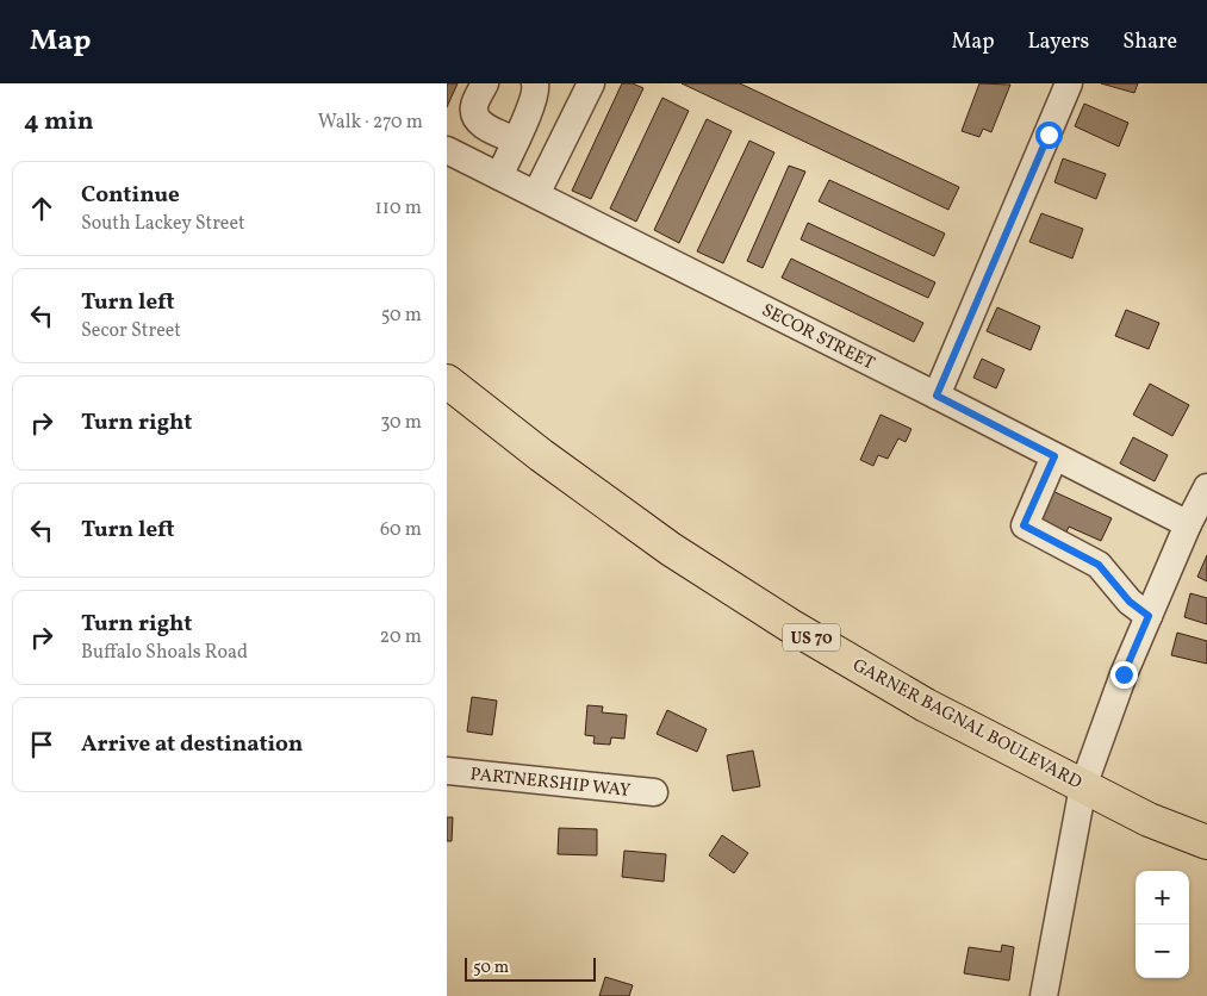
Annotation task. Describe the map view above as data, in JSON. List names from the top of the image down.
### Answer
{
  "streets": {
    "highway": ["US 70", "GARNER BAGNAL BOULEVARD"],
    "street": ["SECOR STREET", "PARTNERSHIP WAY"]
  },
  "scale_bar": "50 m",
  "page": {
    "header": "Map",
    "nav": ["Map", "Layers", "Share"],
    "heading": ["4 min", "Walk · 270 m"],
    "list": [
      ["Continue", "South Lackey Street", "110 m"],
      ["Turn left", "Secor Street", "50 m"],
      ["Turn right", "30 m"],
      ["Turn left", "60 m"],
      ["Turn right", "Buffalo Shoals Road", "20 m"],
      "Arrive at destination"
    ],
    "map_buttons": ["+", "−"],
    "scale": "50 m"
  }
}
